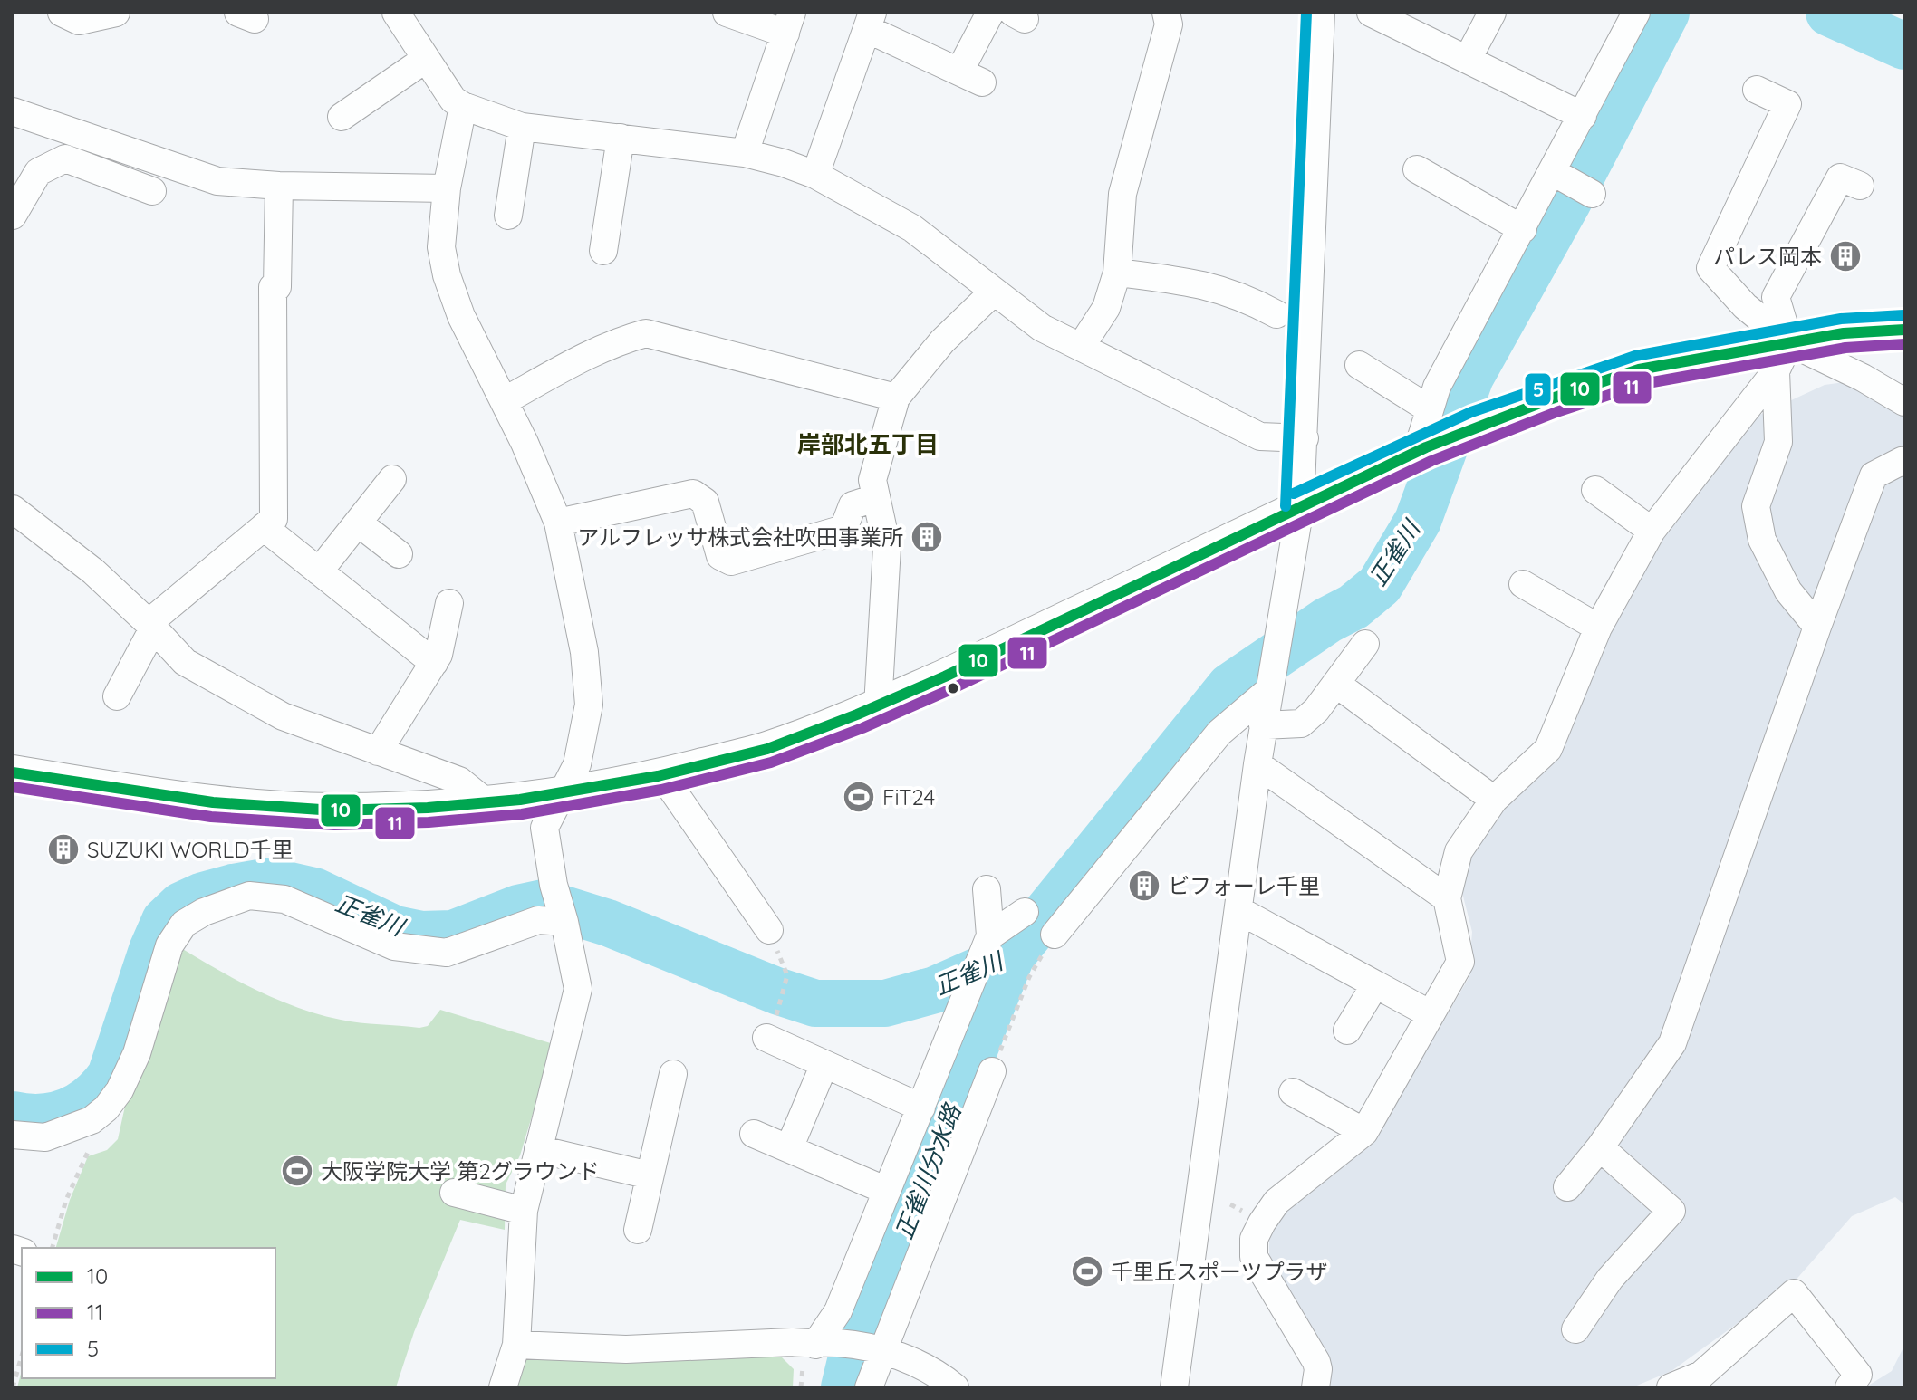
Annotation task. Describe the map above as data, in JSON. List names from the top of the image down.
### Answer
{
  "districts": ["岸部北五丁目"],
  "water": ["正雀川", "正雀川分水路"],
  "places": {
    "building": [
      "パレス岡本",
      "アルフレッサ株式会社吹田事業所",
      "SUZUKI WORLD千里",
      "ビフォーレ千里"
    ],
    "sports": ["FiT24", "大阪学院大学 第2グラウンド", "千里丘スポーツプラザ"]
  },
  "lines": ["transit line 5", "transit line 10", "transit line 11"],
  "legend": ["10", "11", "5"]
}
